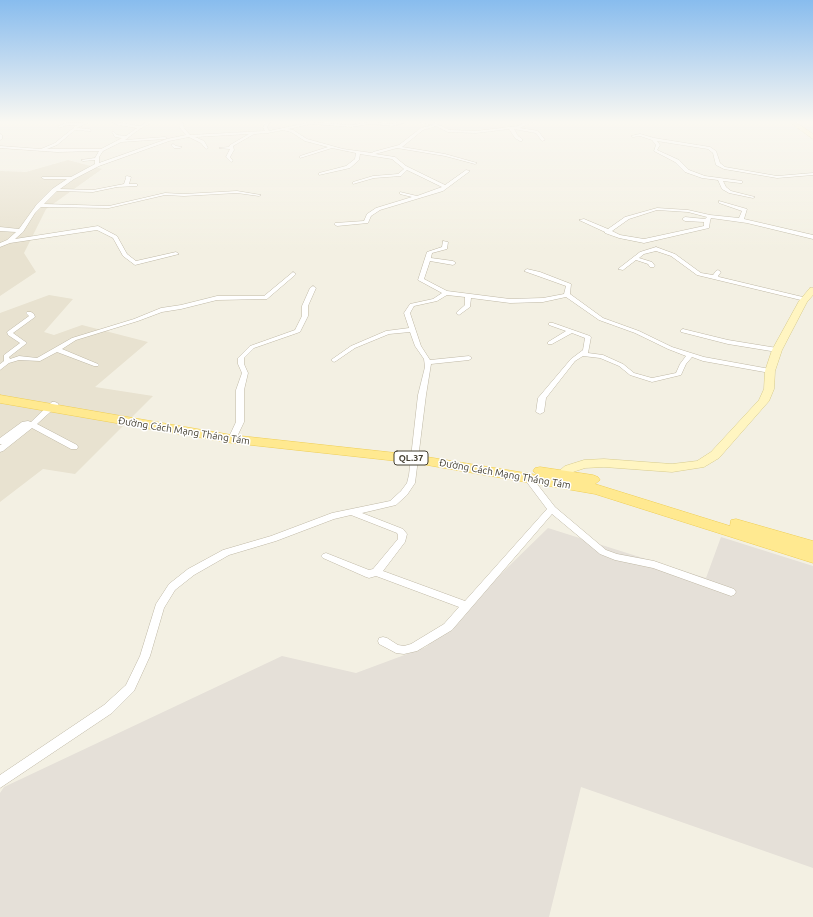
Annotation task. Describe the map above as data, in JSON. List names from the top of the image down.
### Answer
{
  "streets": {
    "main road": ["Đường Cách Mạng Tháng Tám", "QL.37"]
  }
}
